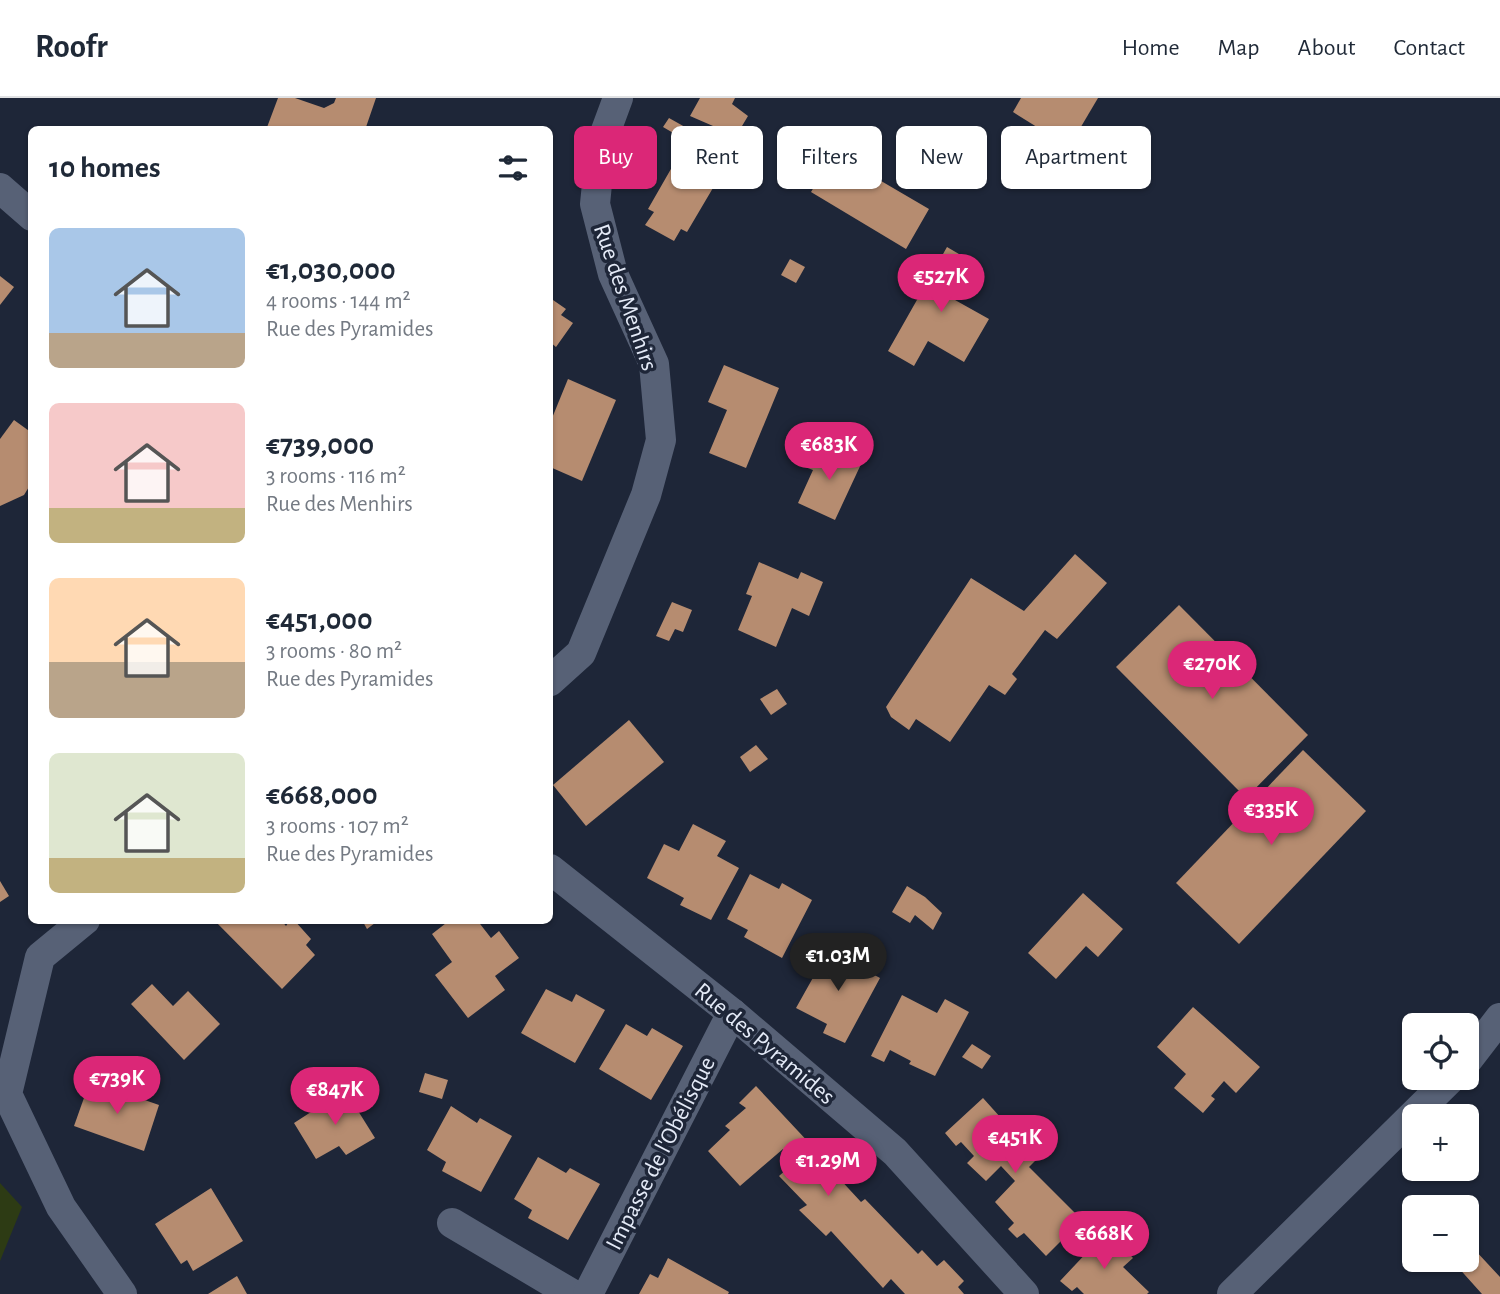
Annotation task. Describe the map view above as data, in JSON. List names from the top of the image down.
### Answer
{
  "streets": {
    "street": ["Rue des Menhirs", "Rue des Pyramides", "Impasse de l'Obélisque"]
  },
  "crossings": [
    ["Rue des Pyramides", "Impasse de l'Obélisque"]
  ],
  "page": {
    "header": "Roofr",
    "nav": [
      "Home",
      "Map",
      "About",
      "Contact"
    ],
    "chip": [
      "Buy",
      "Rent",
      "Filters",
      "New",
      "Apartment"
    ],
    "heading": "10 homes",
    "list": [
      {
        "name": "€1,030,000",
        "note": "4 rooms · 144 m² · Rue des Pyramides"
      },
      {
        "name": "€739,000",
        "note": "3 rooms · 116 m² · Rue des Menhirs"
      },
      {
        "name": "€451,000",
        "note": "3 rooms · 80 m² · Rue des Pyramides"
      },
      {
        "name": "€668,000",
        "note": "3 rooms · 107 m² · Rue des Pyramides"
      }
    ],
    "price": [
      "€527K",
      "€683K",
      "€270K",
      "€335K",
      "€1.03M",
      "€739K",
      "€847K",
      "€451K",
      "€1.29M",
      "€668K"
    ],
    "map_buttons": ["+", "−"]
  }
}
